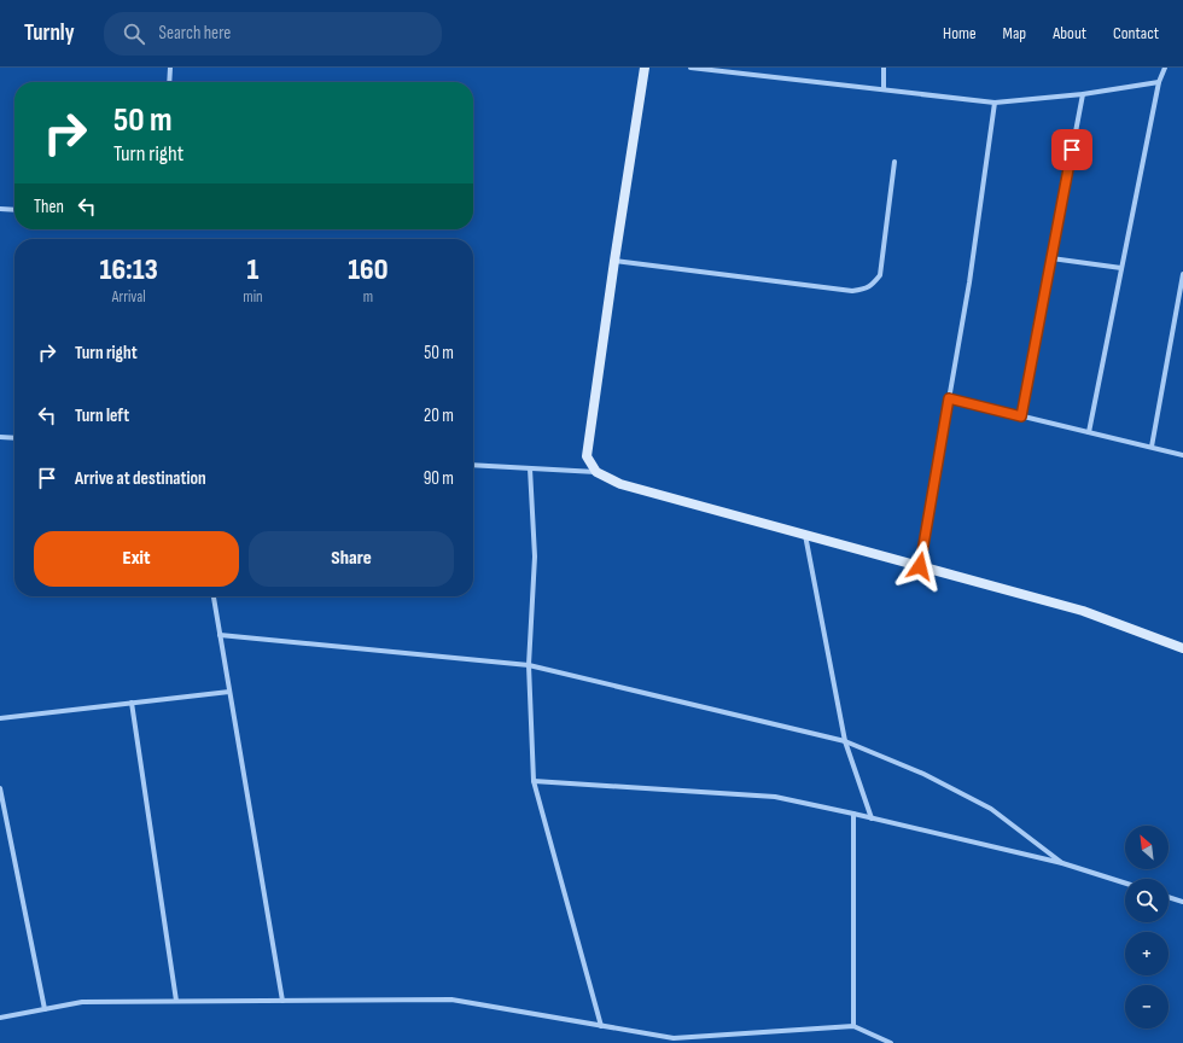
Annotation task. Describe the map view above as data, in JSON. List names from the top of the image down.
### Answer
{
  "north": "top left",
  "page": {
    "header": "Turnly",
    "search": "Search here",
    "nav": [
      "Home",
      "Map",
      "About",
      "Contact"
    ],
    "turn": ["50 m", "Turn right"],
    "then": "Then",
    "eta": [
      "16:13",
      "Arrival",
      "1",
      "min",
      "160",
      "m"
    ],
    "list": [
      {
        "name": "Turn right",
        "value": "50 m"
      },
      {
        "name": "Turn left",
        "value": "20 m"
      },
      {
        "name": "Arrive at destination",
        "value": "90 m"
      }
    ],
    "buttons": ["Exit", "Share"],
    "map_buttons": ["+", "−"]
  }
}
